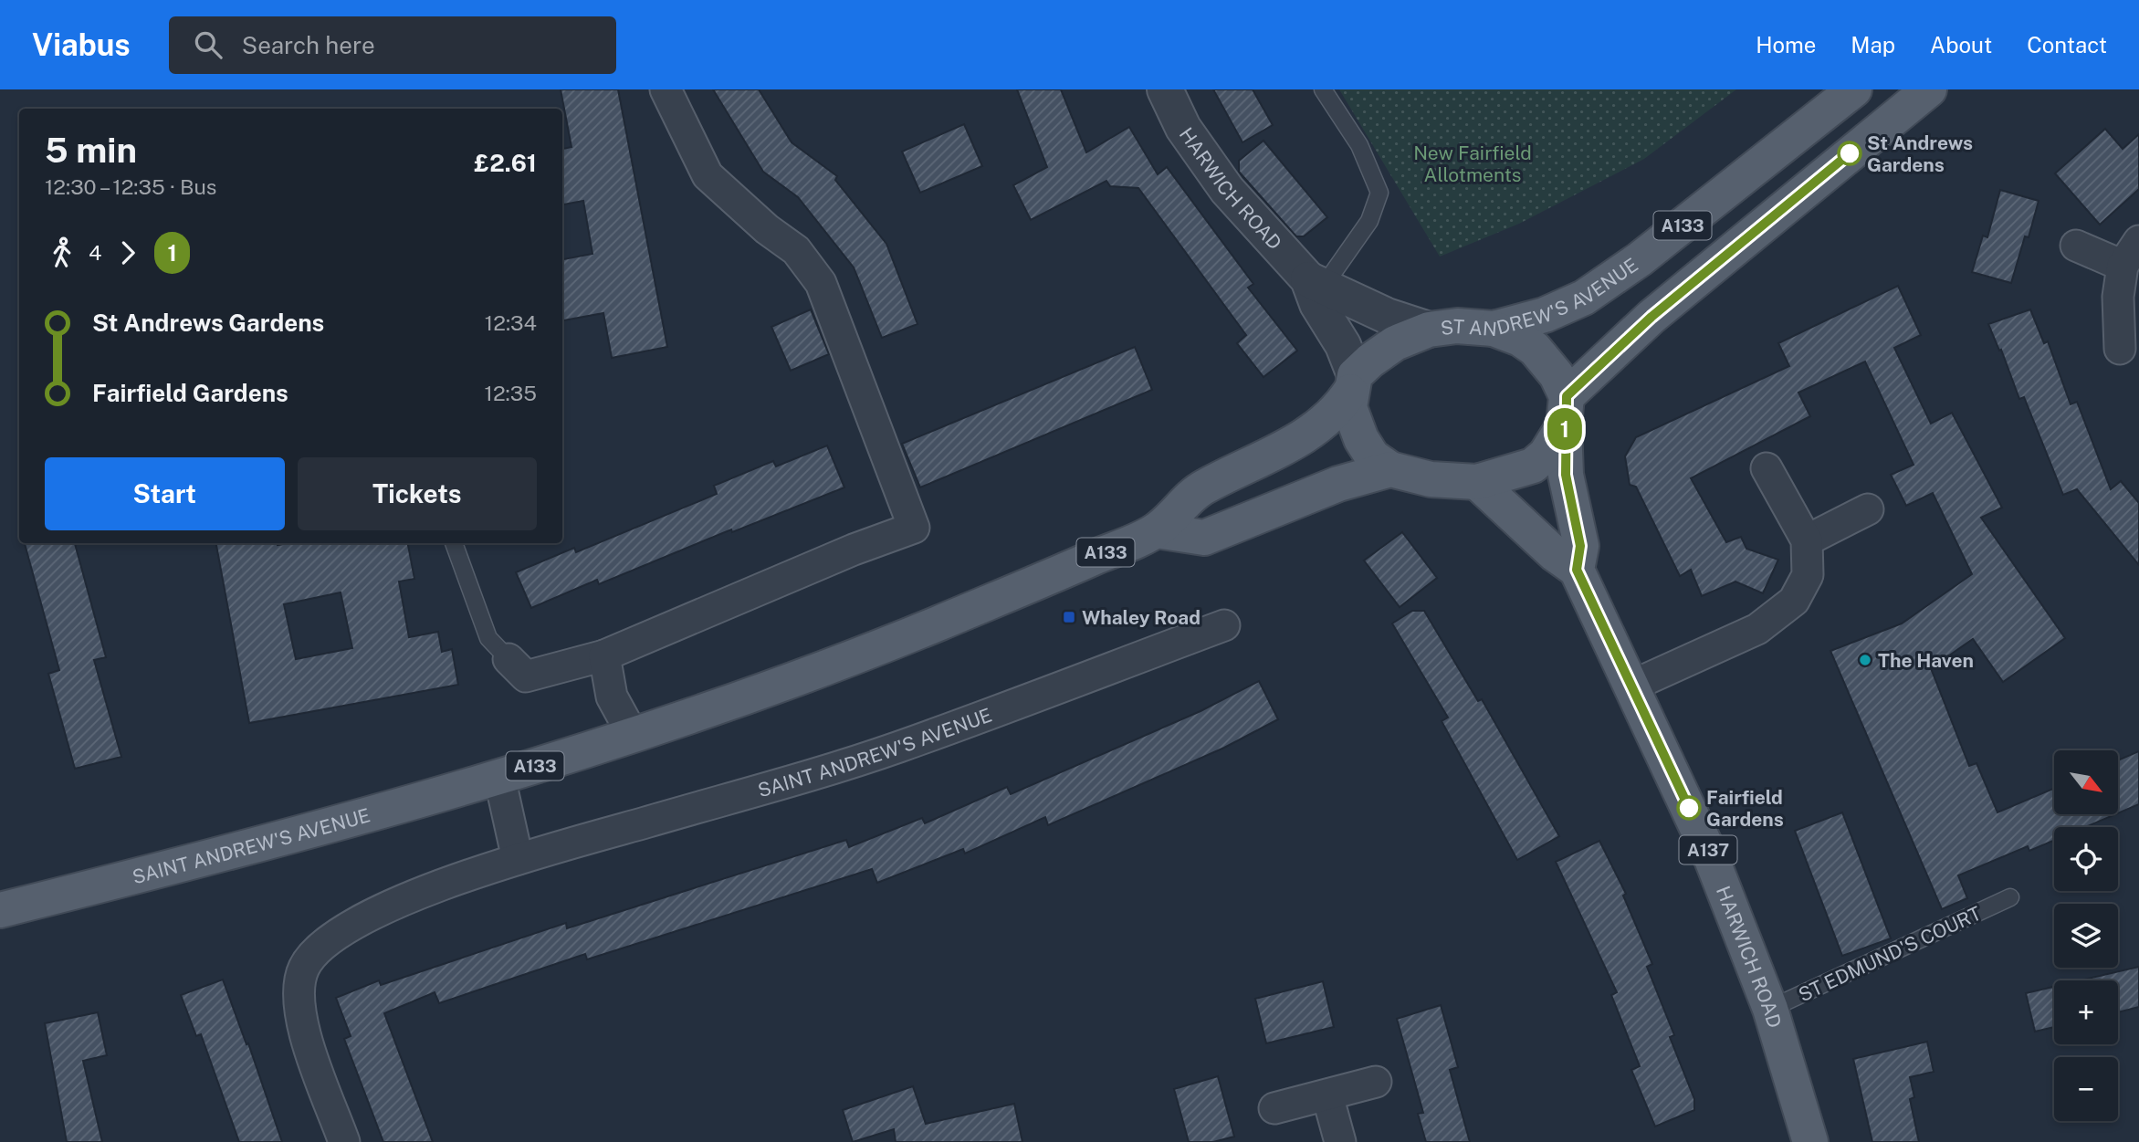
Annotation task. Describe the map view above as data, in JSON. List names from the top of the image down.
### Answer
{
  "streets": {
    "main road": [
      "HARWICH ROAD",
      "A133",
      "ST ANDREW'S AVENUE",
      "SAINT ANDREW'S AVENUE",
      "A137"
    ],
    "lane": ["ST EDMUND'S COURT"]
  },
  "crossings": [
    ["HARWICH ROAD", "A133"],
    ["HARWICH ROAD", "ST ANDREW'S AVENUE"],
    ["HARWICH ROAD", "SAINT ANDREW'S AVENUE"],
    ["HARWICH ROAD", "ST EDMUND'S COURT"],
    ["A133", "ST ANDREW'S AVENUE"],
    ["A133", "SAINT ANDREW'S AVENUE"],
    ["ST ANDREW'S AVENUE", "SAINT ANDREW'S AVENUE"]
  ],
  "parks": ["New Fairfield Allotments"],
  "places": {
    "other": ["St Andrews Gardens", "The Haven", "Fairfield Gardens"],
    "transit": ["Whaley Road"]
  },
  "lines": ["bus line 1"],
  "north": "bottom right",
  "page": {
    "header": "Viabus",
    "search": "Search here",
    "nav": [
      "Home",
      "Map",
      "About",
      "Contact"
    ],
    "on_map": "1",
    "heading": ["5 min", "12:30 – 12:35 · Bus", "£2.61"],
    "legs": ["4", "1"],
    "list": [
      {
        "name": "St Andrews Gardens",
        "value": "12:34"
      },
      {
        "name": "Fairfield Gardens",
        "value": "12:35"
      }
    ],
    "buttons": ["Start", "Tickets"],
    "map_buttons": ["+", "−"]
  }
}
